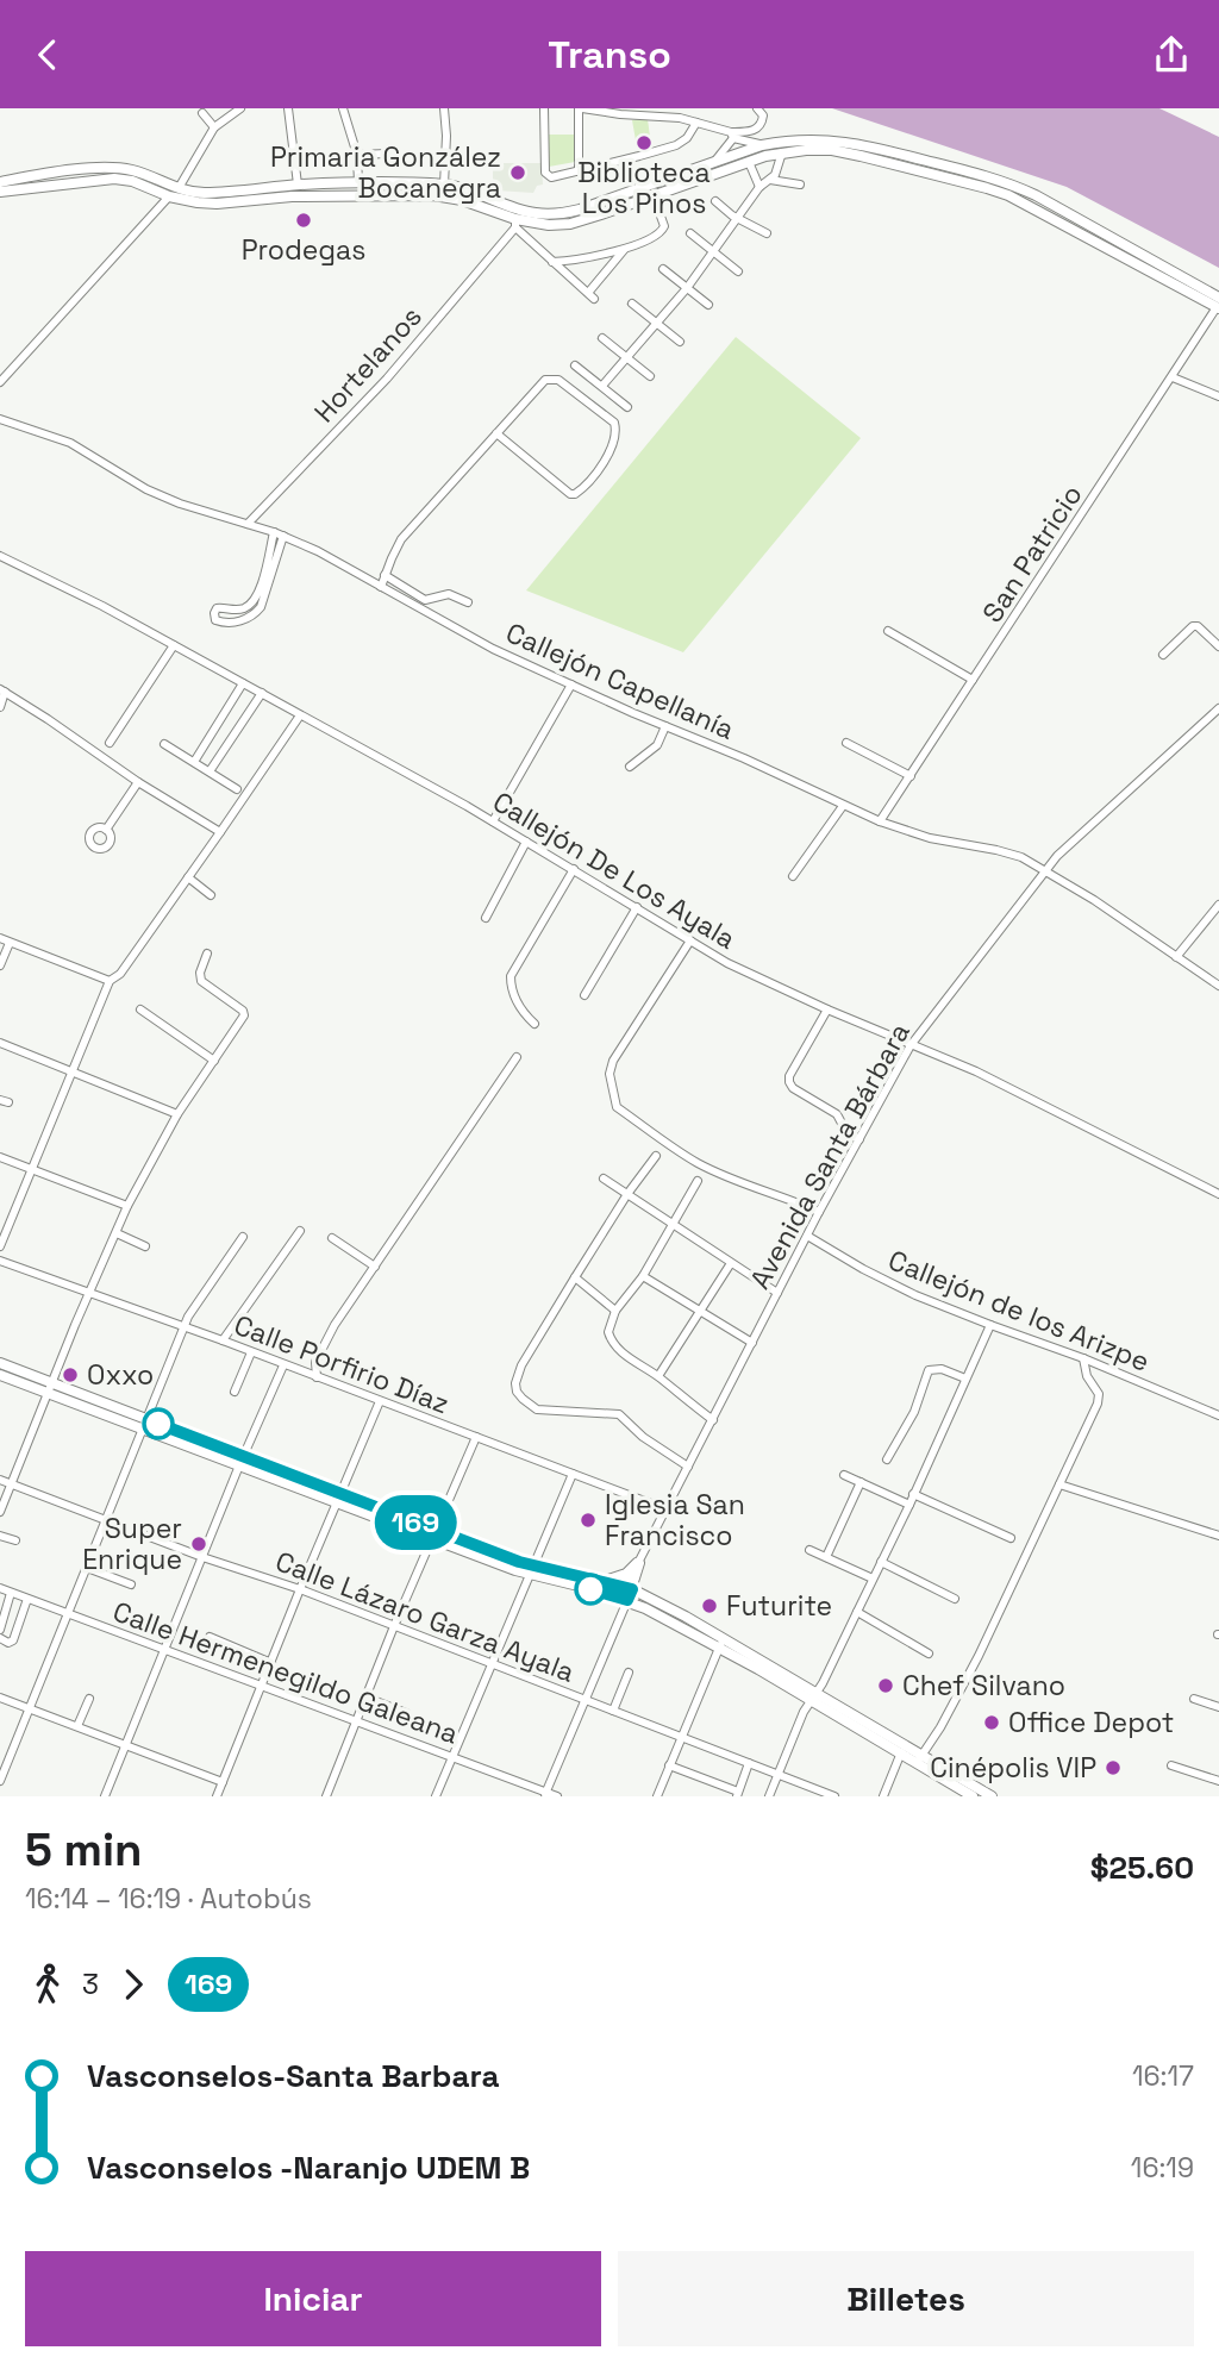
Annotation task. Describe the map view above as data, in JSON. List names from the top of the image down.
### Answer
{
  "streets": {
    "street": [
      "Hortelanos",
      "San Patricio",
      "Callejón Capellanía",
      "Callejón De Los Ayala",
      "Avenida Santa Bárbara",
      "Callejón de los Arizpe",
      "Calle Porfirio Díaz",
      "Calle Lázaro Garza Ayala",
      "Calle Hermenegildo Galeana"
    ]
  },
  "crossings": [
    ["Hortelanos", "Callejón Capellanía"],
    ["San Patricio", "Callejón Capellanía"],
    ["Callejón Capellanía", "Avenida Santa Bárbara"],
    ["Callejón De Los Ayala", "Avenida Santa Bárbara"],
    ["Avenida Santa Bárbara", "Callejón de los Arizpe"],
    ["Avenida Santa Bárbara", "Calle Porfirio Díaz"],
    ["Avenida Santa Bárbara", "Calle Lázaro Garza Ayala"],
    ["Avenida Santa Bárbara", "Calle Hermenegildo Galeana"]
  ],
  "places": [
    "Biblioteca Los Pinos",
    "Primaria González Bocanegra",
    "Prodegas",
    "Oxxo",
    "Iglesia San Francisco",
    "Super Enrique",
    "Futurite",
    "Chef Silvano",
    "Office Depot",
    "Cinépolis VIP"
  ],
  "lines": ["bus line 169"],
  "page": {
    "header": "Transo",
    "on_map": "169",
    "heading": ["5 min", "16:14 – 16:19 · Autobús", "$25.60"],
    "legs": ["3", "169"],
    "list": [
      {
        "name": "Vasconselos-Santa Barbara",
        "value": "16:17"
      },
      {
        "name": "Vasconselos -Naranjo UDEM B",
        "value": "16:19"
      }
    ],
    "buttons": ["Iniciar", "Billetes"]
  }
}
